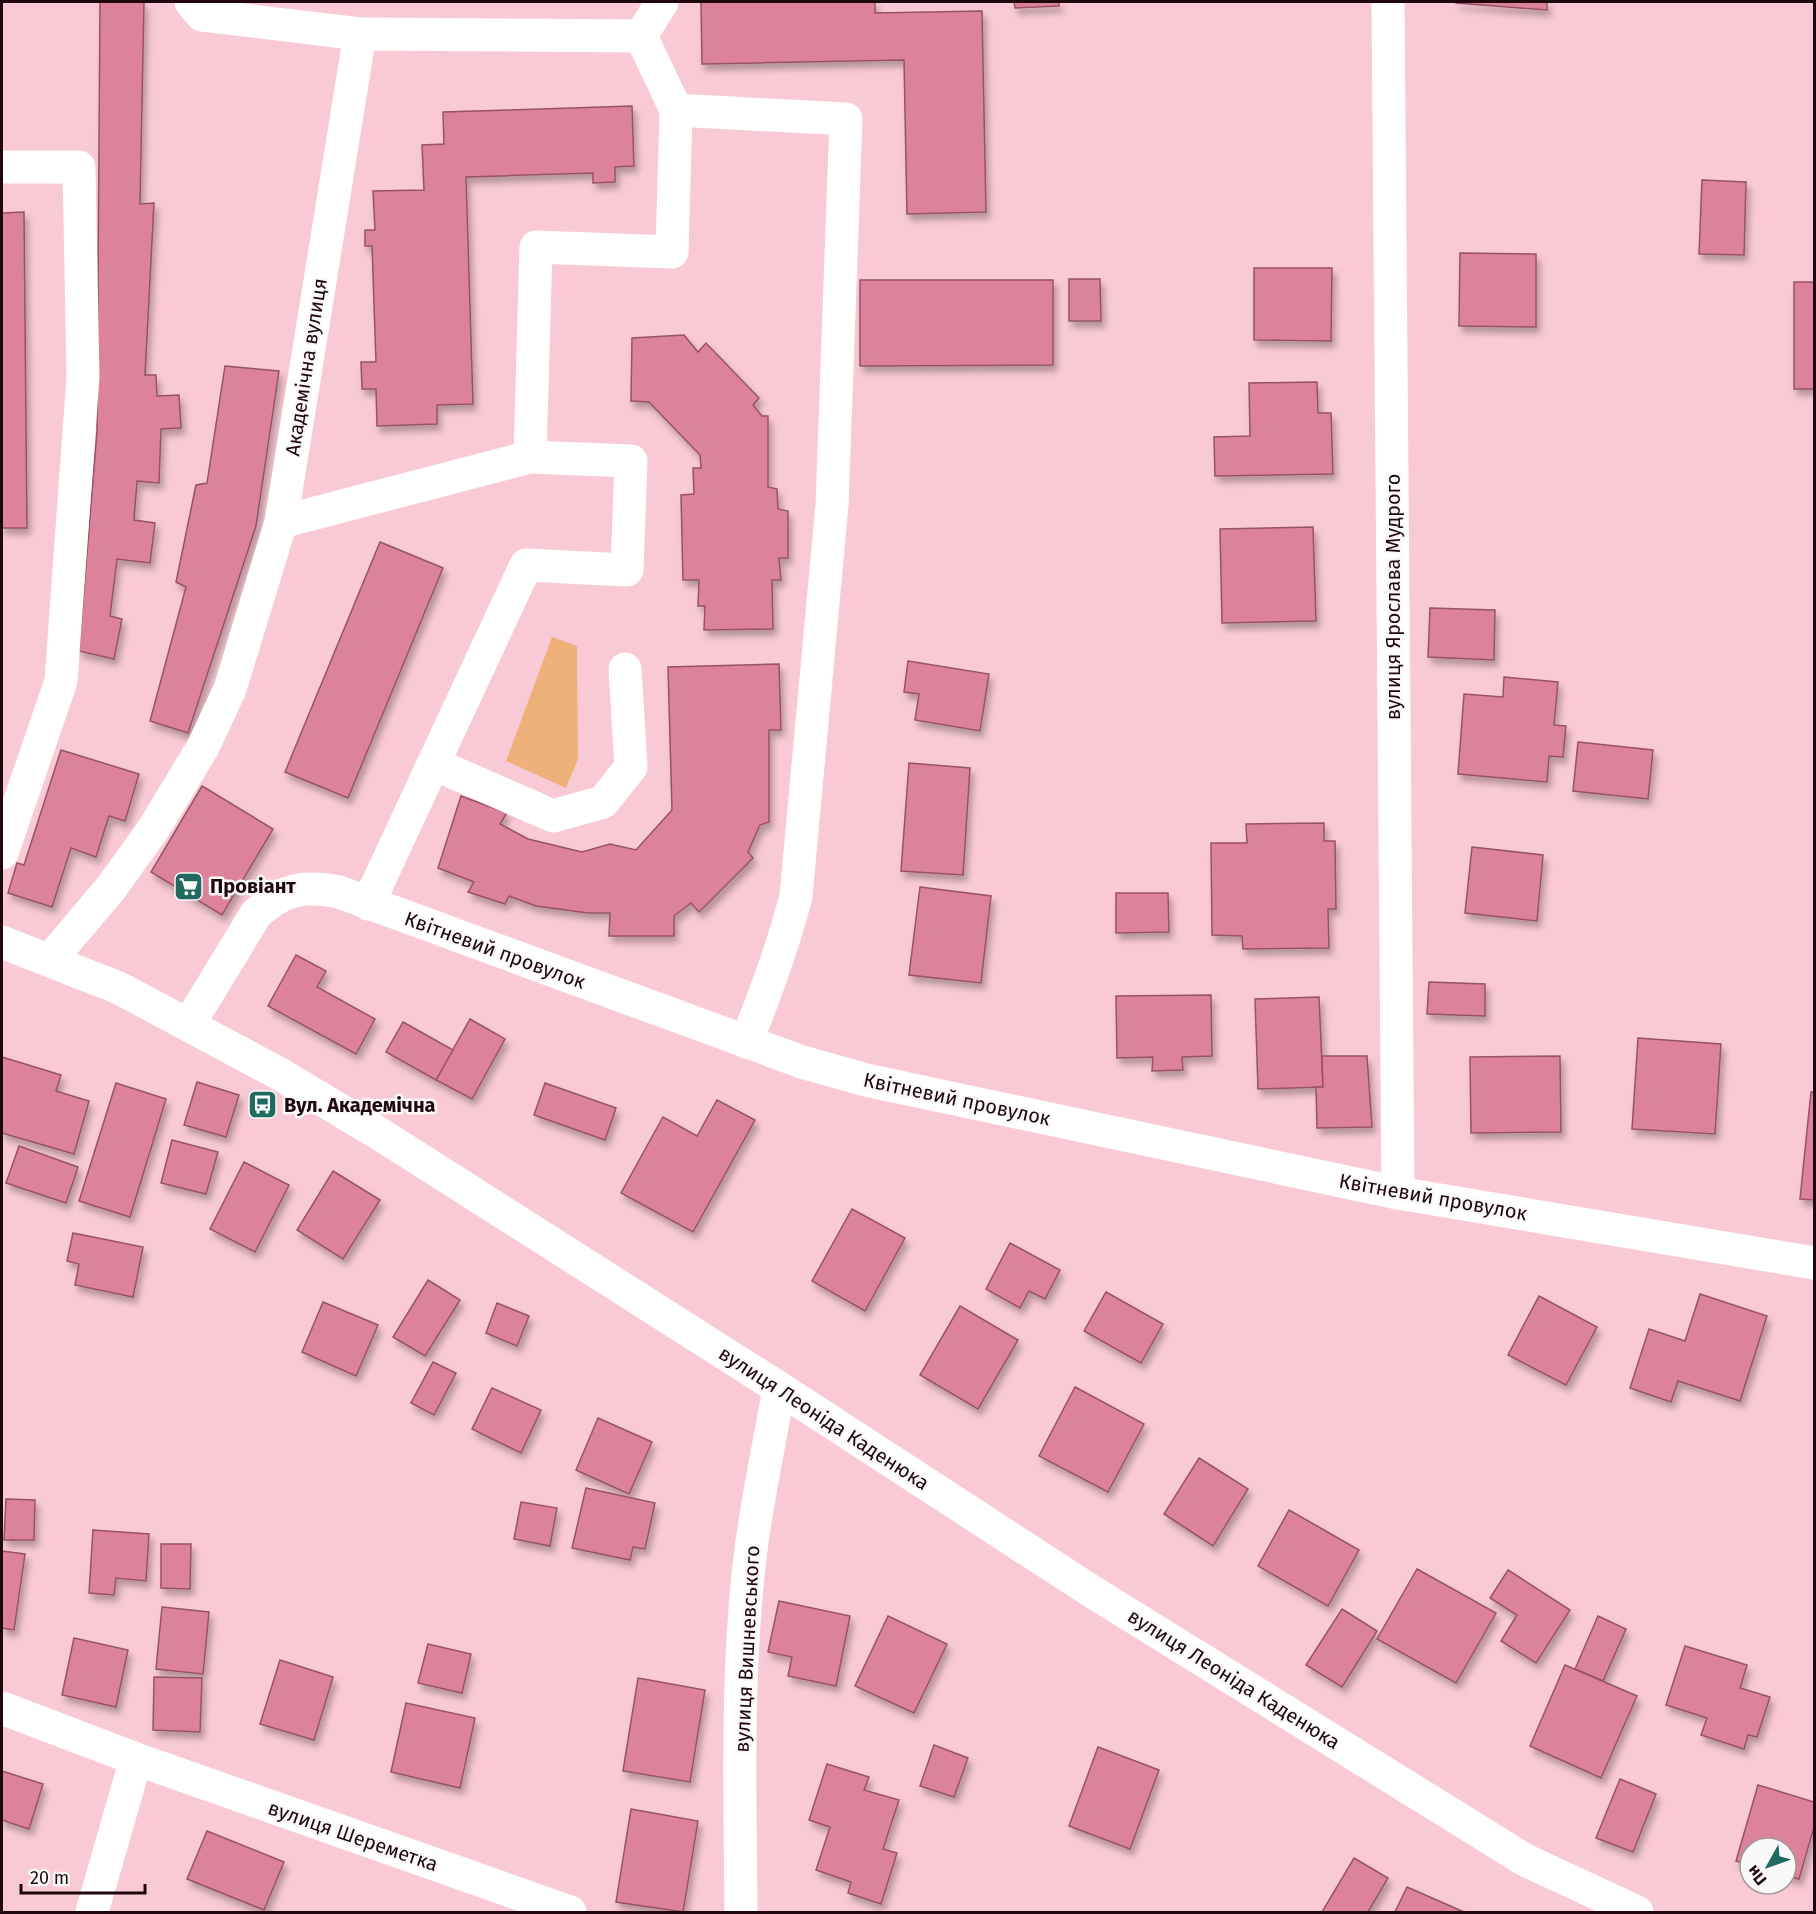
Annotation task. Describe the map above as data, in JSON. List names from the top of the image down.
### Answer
{
  "streets": {
    "street": [
      "Академічна вулиця",
      "вулиця Ярослава Мудрого",
      "Квітневий провулок",
      "вулиця Леоніда Каденюка",
      "вулиця Вишневського",
      "вулиця Шереметка"
    ]
  },
  "crossings": [
    ["Академічна вулиця", "вулиця Леоніда Каденюка"],
    ["вулиця Ярослава Мудрого", "Квітневий провулок"],
    ["Квітневий провулок", "вулиця Леоніда Каденюка"],
    ["вулиця Леоніда Каденюка", "вулиця Вишневського"]
  ],
  "places": {
    "supermarket": ["Провіант"],
    "bus stop": ["Вул. Академічна"]
  },
  "scale_bar": "20 m",
  "north": "bottom left"
}
